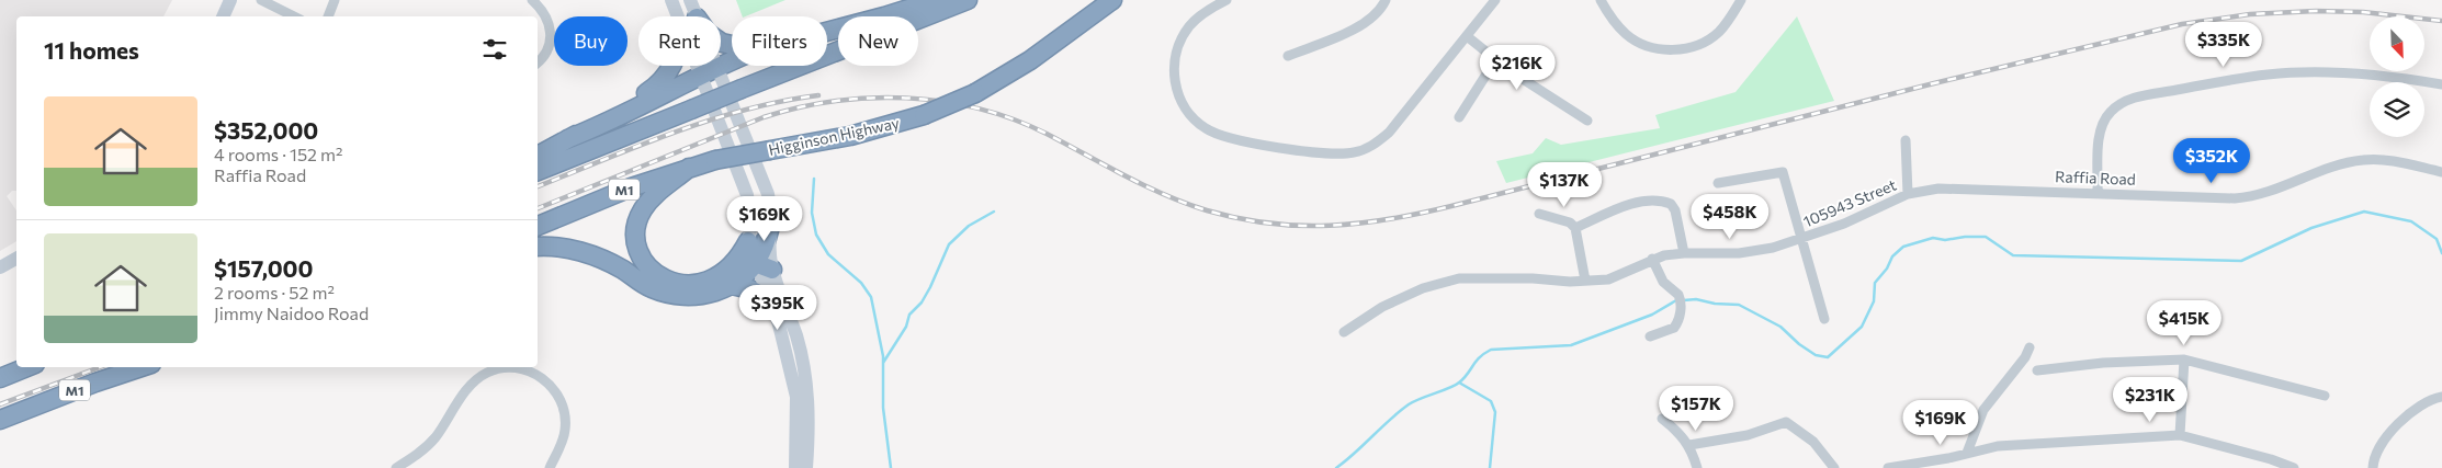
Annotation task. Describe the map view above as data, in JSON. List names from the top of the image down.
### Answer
{
  "streets": {
    "highway": ["Higginson Highway", "M1"],
    "street": ["Raffia Road", "105943 Street"]
  },
  "crossings": [
    ["Raffia Road", "105943 Street"]
  ],
  "north": "bottom right",
  "page": {
    "chip": [
      "Buy",
      "Rent",
      "Filters",
      "New"
    ],
    "heading": "11 homes",
    "price": [
      "$335K",
      "$216K",
      "$352K",
      "$137K",
      "$458K",
      "$169K",
      "$395K",
      "$415K",
      "$231K",
      "$157K",
      "$169K"
    ],
    "list": [
      {
        "name": "$352,000",
        "note": "4 rooms · 152 m² · Raffia Road"
      },
      {
        "name": "$157,000",
        "note": "2 rooms · 52 m² · Jimmy Naidoo Road"
      }
    ]
  }
}
